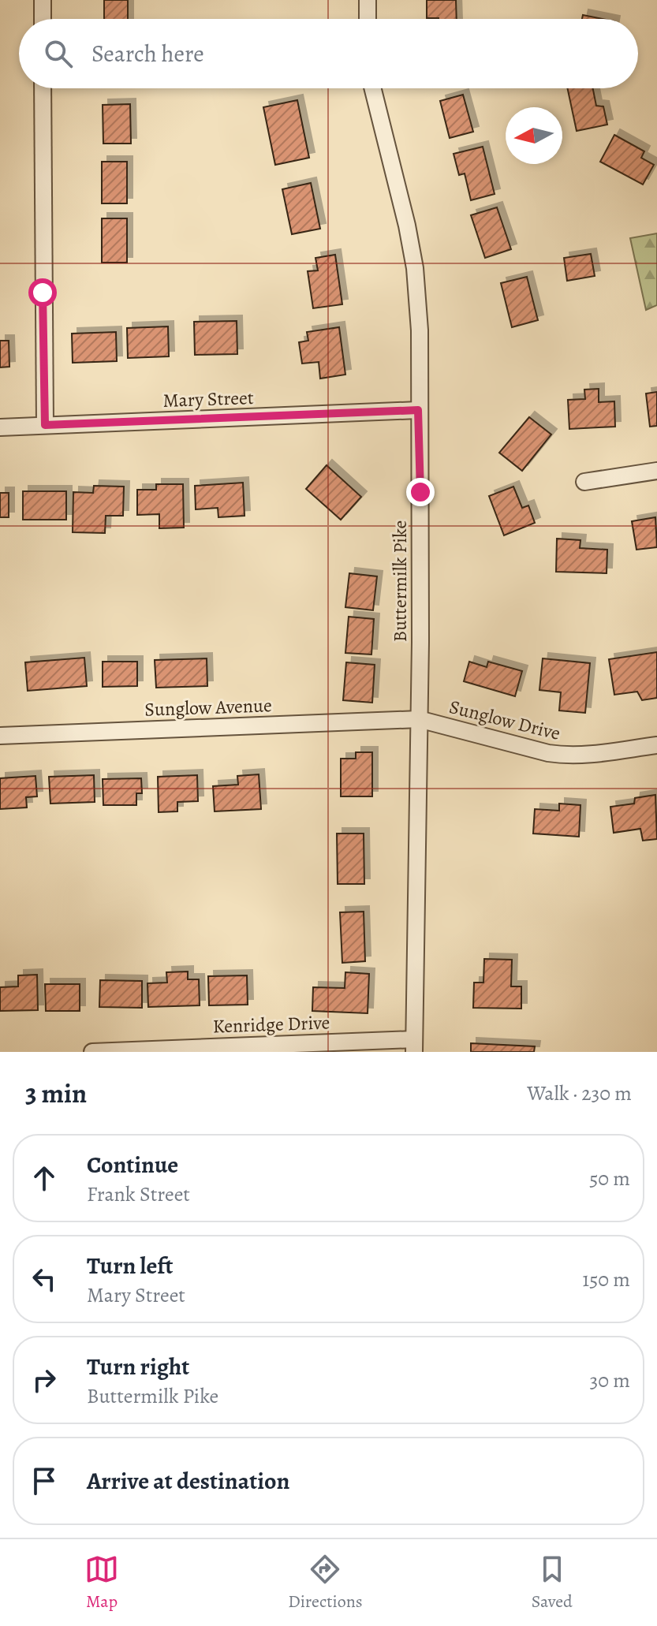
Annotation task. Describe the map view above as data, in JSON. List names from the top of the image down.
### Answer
{
  "streets": {
    "street": [
      "Mary Street",
      "Buttermilk Pike",
      "Sunglow Avenue",
      "Sunglow Drive",
      "Kenridge Drive"
    ]
  },
  "crossings": [
    ["Mary Street", "Buttermilk Pike"],
    ["Buttermilk Pike", "Sunglow Avenue"],
    ["Buttermilk Pike", "Sunglow Drive"],
    ["Buttermilk Pike", "Kenridge Drive"],
    ["Sunglow Avenue", "Sunglow Drive"]
  ],
  "north": "left",
  "page": {
    "search": "Search here",
    "heading": ["3 min", "Walk · 230 m"],
    "list": [
      ["Continue", "Frank Street", "50 m"],
      ["Turn left", "Mary Street", "150 m"],
      ["Turn right", "Buttermilk Pike", "30 m"],
      "Arrive at destination"
    ],
    "nav": ["Map", "Directions", "Saved"]
  }
}
